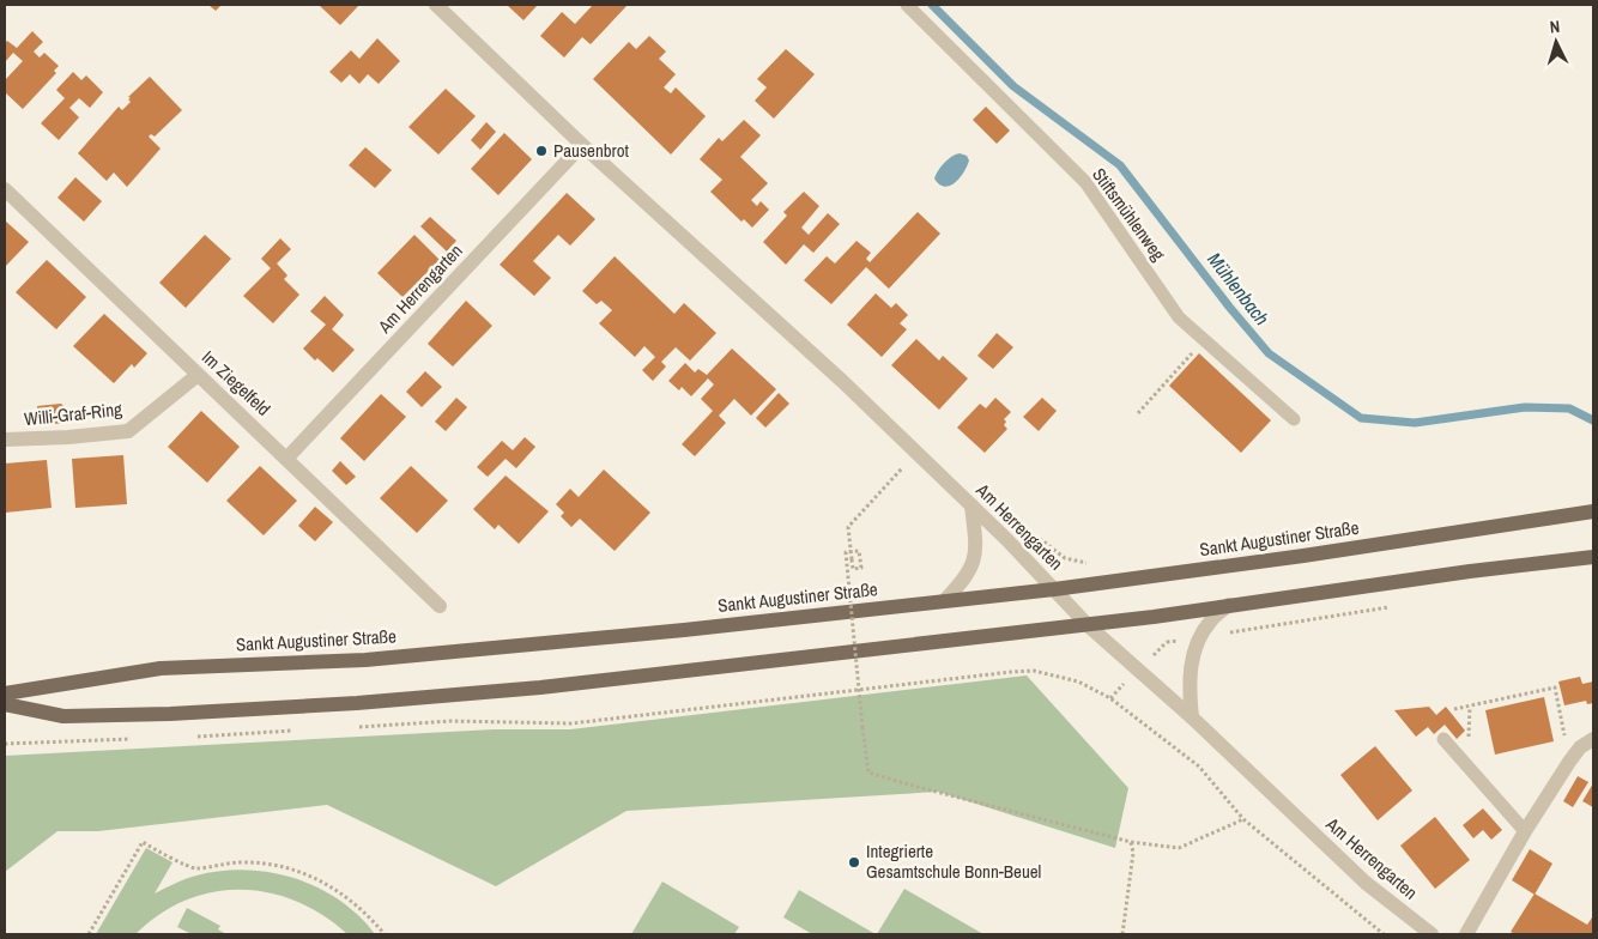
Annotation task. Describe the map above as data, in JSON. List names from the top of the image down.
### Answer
{
  "streets": {
    "main road": ["Sankt Augustiner Straße"],
    "street": ["Am Herrengarten", "Im Ziegelfeld", "Willi-Graf-Ring"],
    "lane": ["Stiftsmühlenweg"]
  },
  "crossings": [
    ["Am Herrengarten", "Im Ziegelfeld"],
    ["Am Herrengarten", "Sankt Augustiner Straße"],
    ["Im Ziegelfeld", "Willi-Graf-Ring"]
  ],
  "water": ["Mühlenbach"],
  "places": ["Pausenbrot", "Integrierte Gesamtschule Bonn-Beuel"],
  "north": "top"
}
